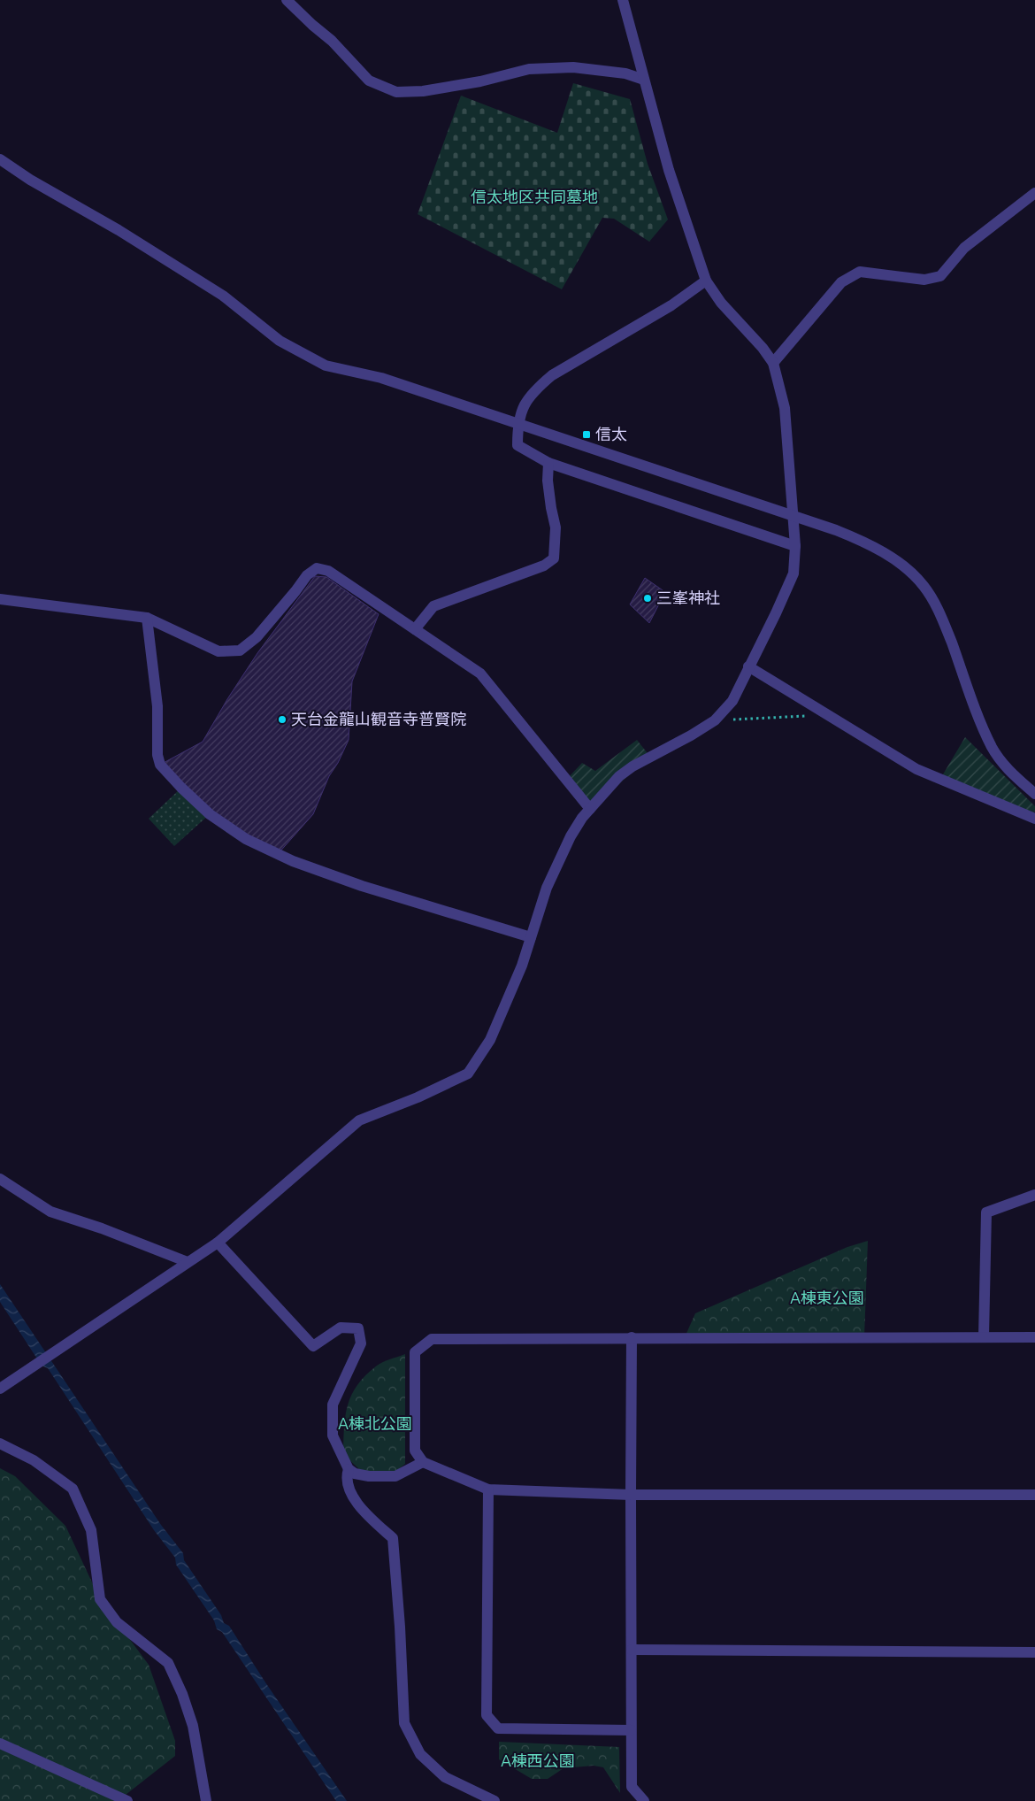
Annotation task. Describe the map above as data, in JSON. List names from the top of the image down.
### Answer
{
  "parks": [
    "信太地区共同墓地",
    "A棟東公園",
    "A棟北公園",
    "A棟西公園"
  ],
  "places": {
    "transit": ["信太"],
    "other": ["三峯神社", "天台金龍山観音寺普賢院"]
  }
}
